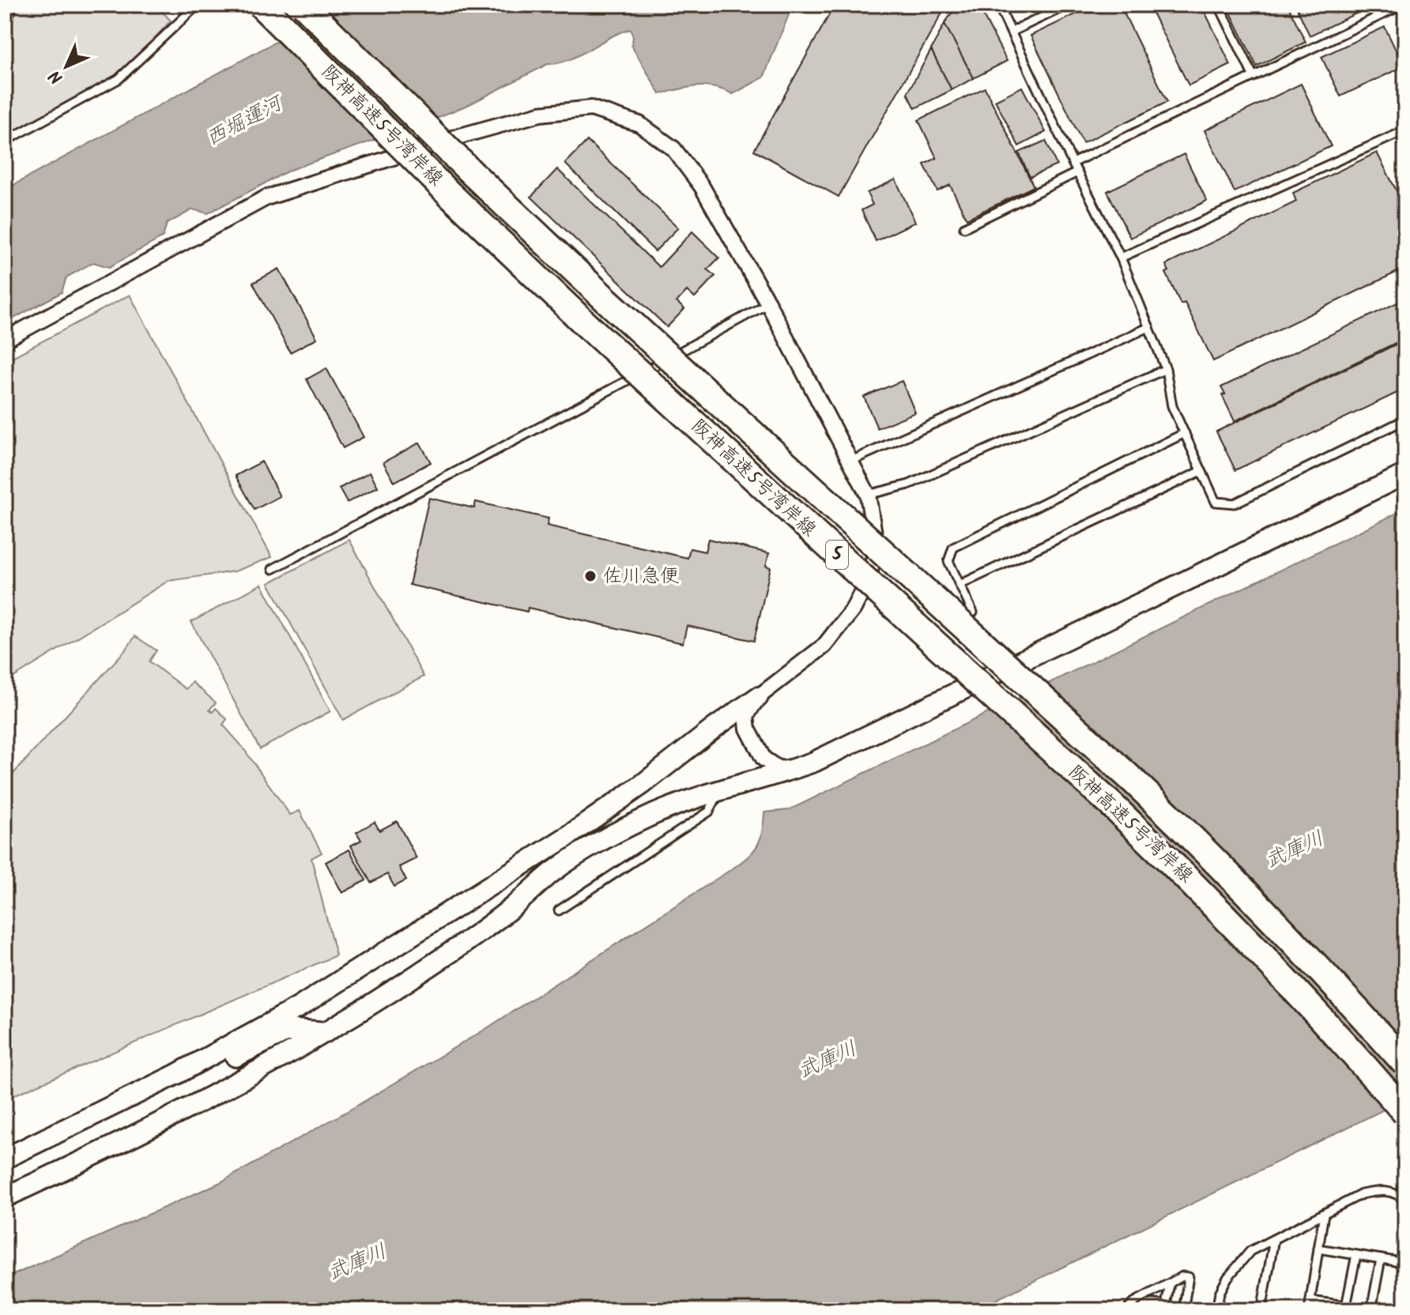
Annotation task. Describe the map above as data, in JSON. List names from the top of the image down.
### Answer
{
  "streets": {
    "highway": ["阪神高速5号湾岸線", "5"]
  },
  "water": ["西堀運河", "武庫川"],
  "places": ["佐川急便"],
  "north": "bottom left"
}
